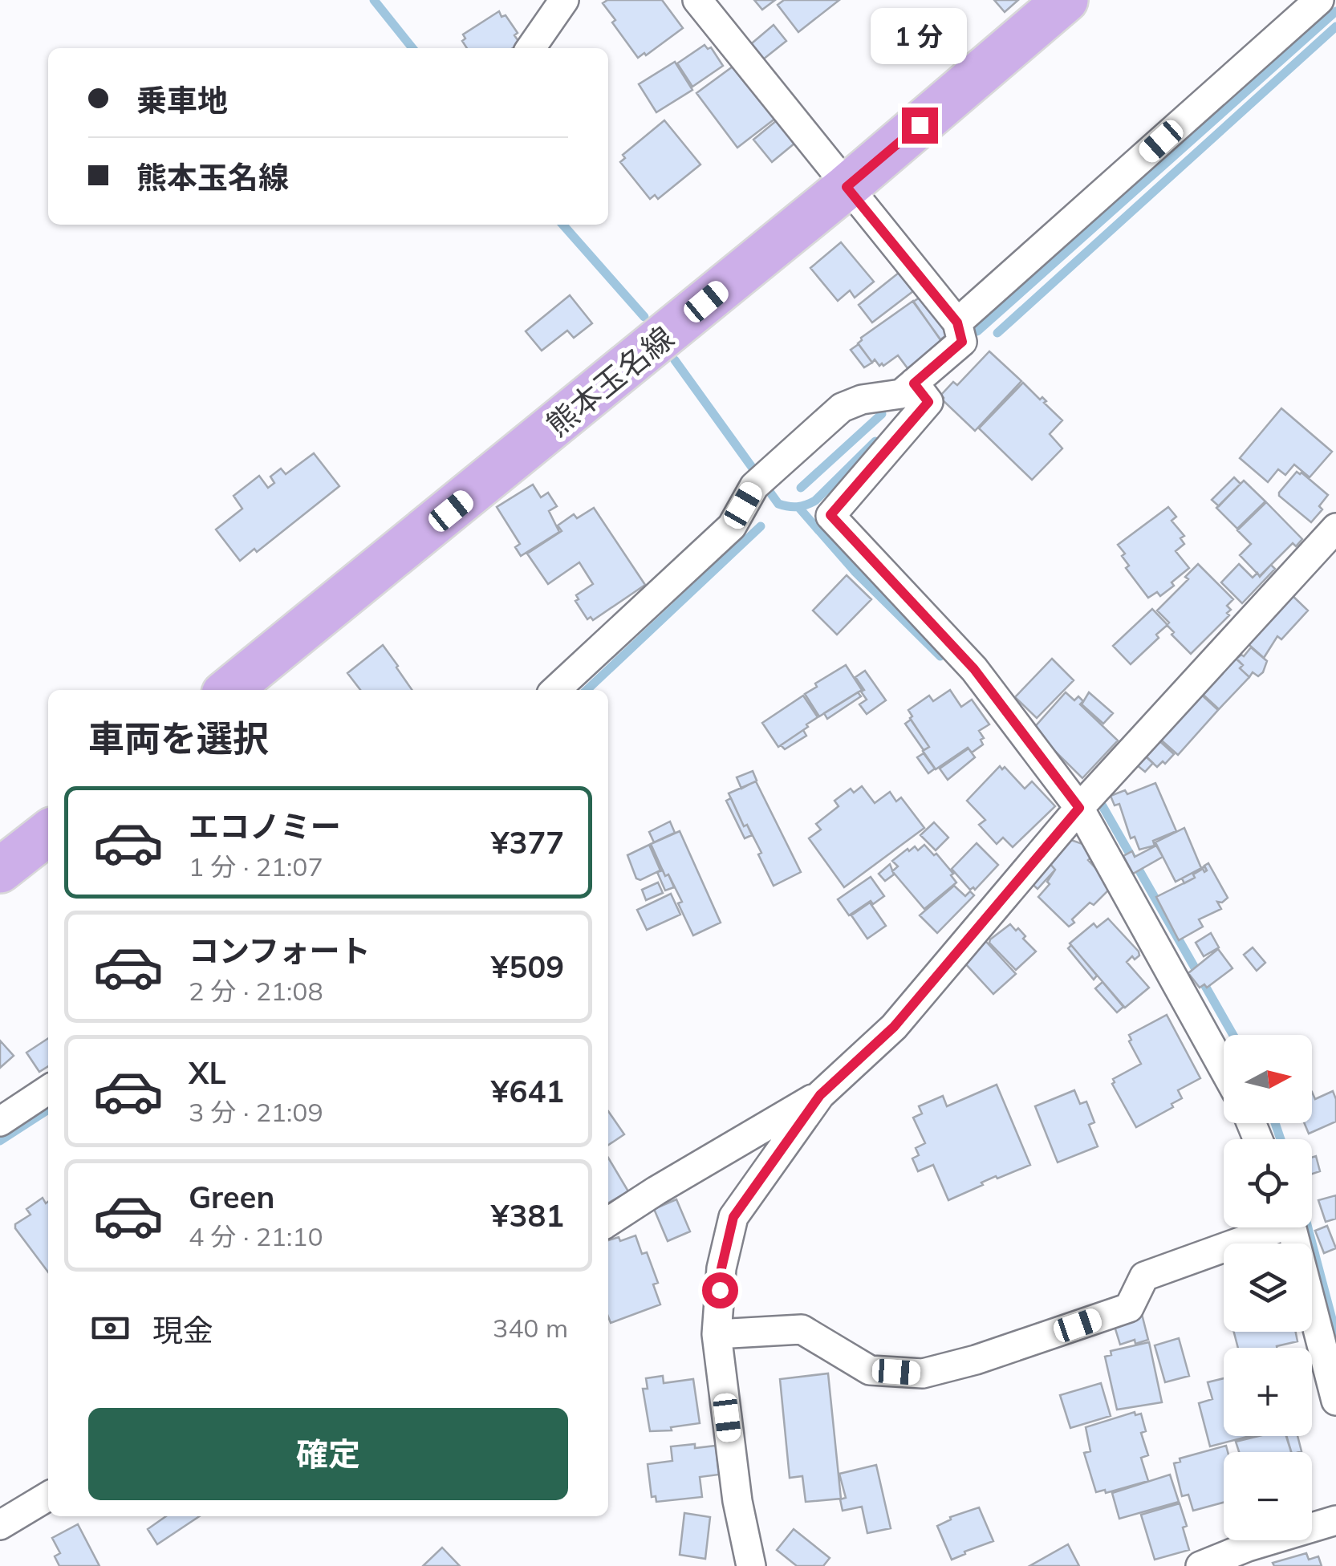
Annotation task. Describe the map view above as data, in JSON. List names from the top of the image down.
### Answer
{
  "streets": {
    "main road": ["熊本玉名線"]
  },
  "north": "right",
  "page": {
    "bubble": "1 分",
    "banner": ["乗車地", "熊本玉名線"],
    "heading": "車両を選択",
    "list": [
      {
        "name": "エコノミー",
        "note": "1 分 · 21:07",
        "value": "¥377"
      },
      {
        "name": "コンフォート",
        "note": "2 分 · 21:08",
        "value": "¥509"
      },
      {
        "name": "XL",
        "note": "3 分 · 21:09",
        "value": "¥641"
      },
      {
        "name": "Green",
        "note": "4 分 · 21:10",
        "value": "¥381"
      }
    ],
    "map_buttons": ["+", "−"],
    "pay": ["現金", "340 m"],
    "buttons": "確定"
  }
}
